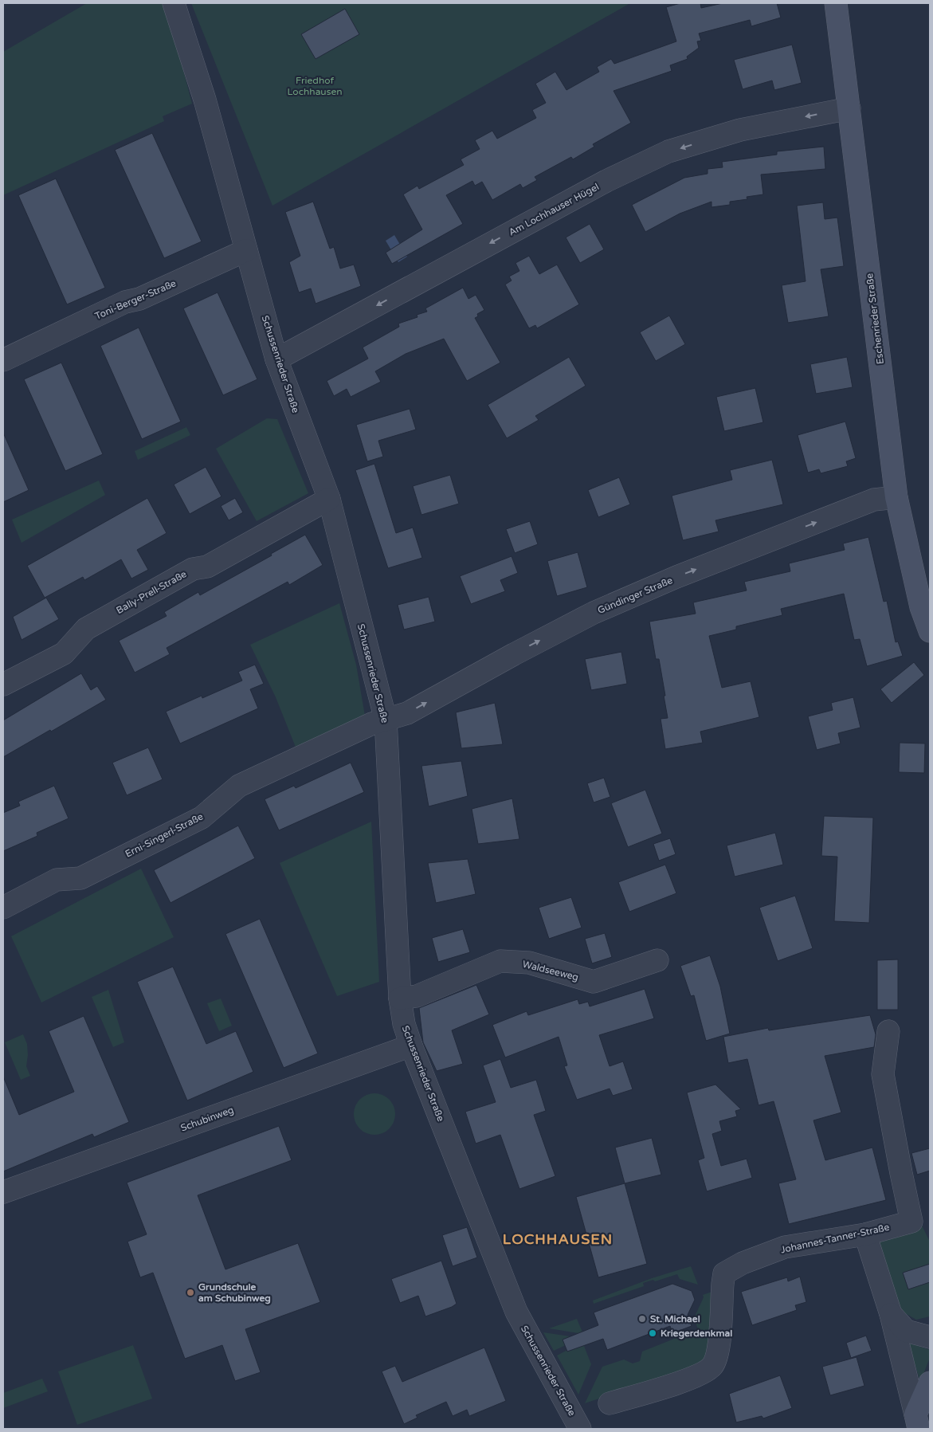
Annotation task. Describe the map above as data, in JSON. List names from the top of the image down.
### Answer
{
  "streets": {
    "street": [
      "Am Lochhauser Hügel",
      "Toni-Berger-Straße",
      "Eschenrieder Straße",
      "Schussenrieder Straße",
      "Bally-Prell-Straße",
      "Gündinger Straße",
      "Erni-Singerl-Straße",
      "Waldseeweg",
      "Schubinweg",
      "Johannes-Tanner-Straße"
    ]
  },
  "crossings": [
    ["Am Lochhauser Hügel", "Eschenrieder Straße"],
    ["Am Lochhauser Hügel", "Schussenrieder Straße"],
    ["Toni-Berger-Straße", "Schussenrieder Straße"],
    ["Eschenrieder Straße", "Gündinger Straße"],
    ["Schussenrieder Straße", "Bally-Prell-Straße"],
    ["Schussenrieder Straße", "Gündinger Straße"],
    ["Schussenrieder Straße", "Erni-Singerl-Straße"],
    ["Schussenrieder Straße", "Waldseeweg"],
    ["Schussenrieder Straße", "Schubinweg"],
    ["Gündinger Straße", "Erni-Singerl-Straße"]
  ],
  "one_way": ["Am Lochhauser Hügel", "Gündinger Straße"],
  "districts": ["LOCHHAUSEN"],
  "parks": ["Friedhof Lochhausen"],
  "places": ["Grundschule am Schubinweg", "St. Michael", "Kriegerdenkmal"]
}
